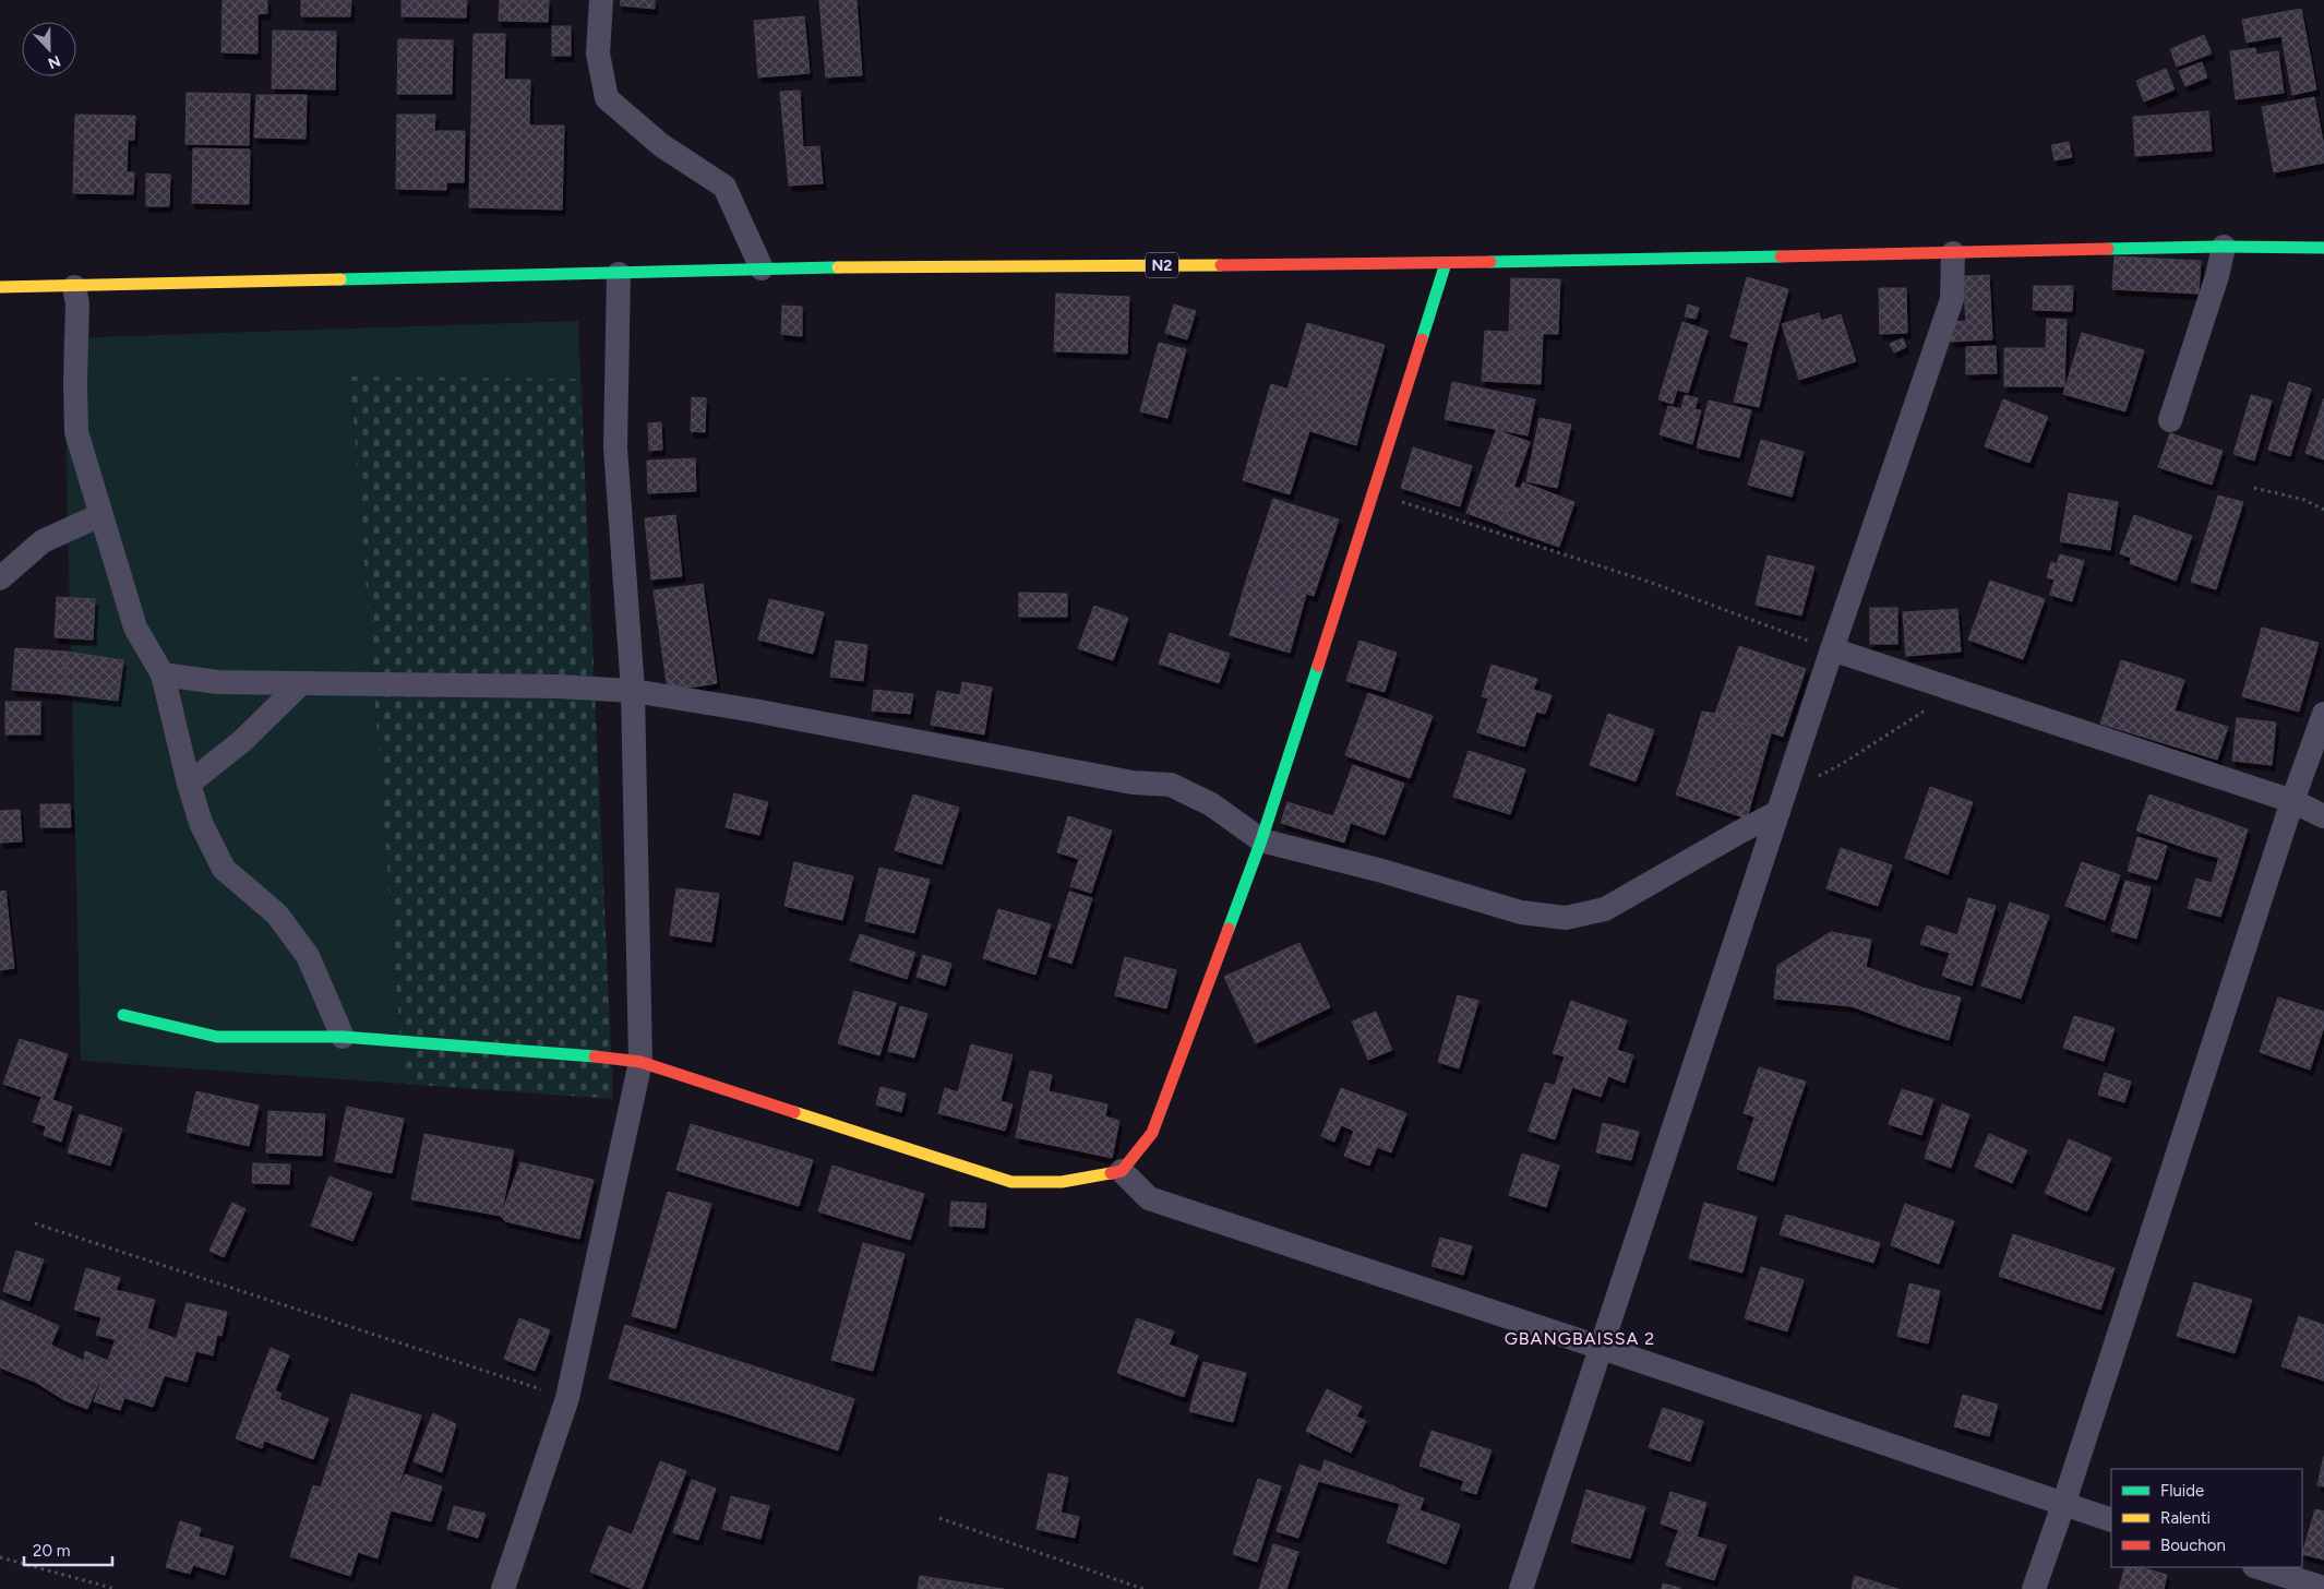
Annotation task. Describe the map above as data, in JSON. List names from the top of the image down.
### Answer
{
  "streets": {
    "main road": ["N2"]
  },
  "districts": ["GBANGBAISSA 2"],
  "legend": ["Fluide", "Ralenti", "Bouchon"],
  "scale_bar": "20 m",
  "north": "bottom"
}
